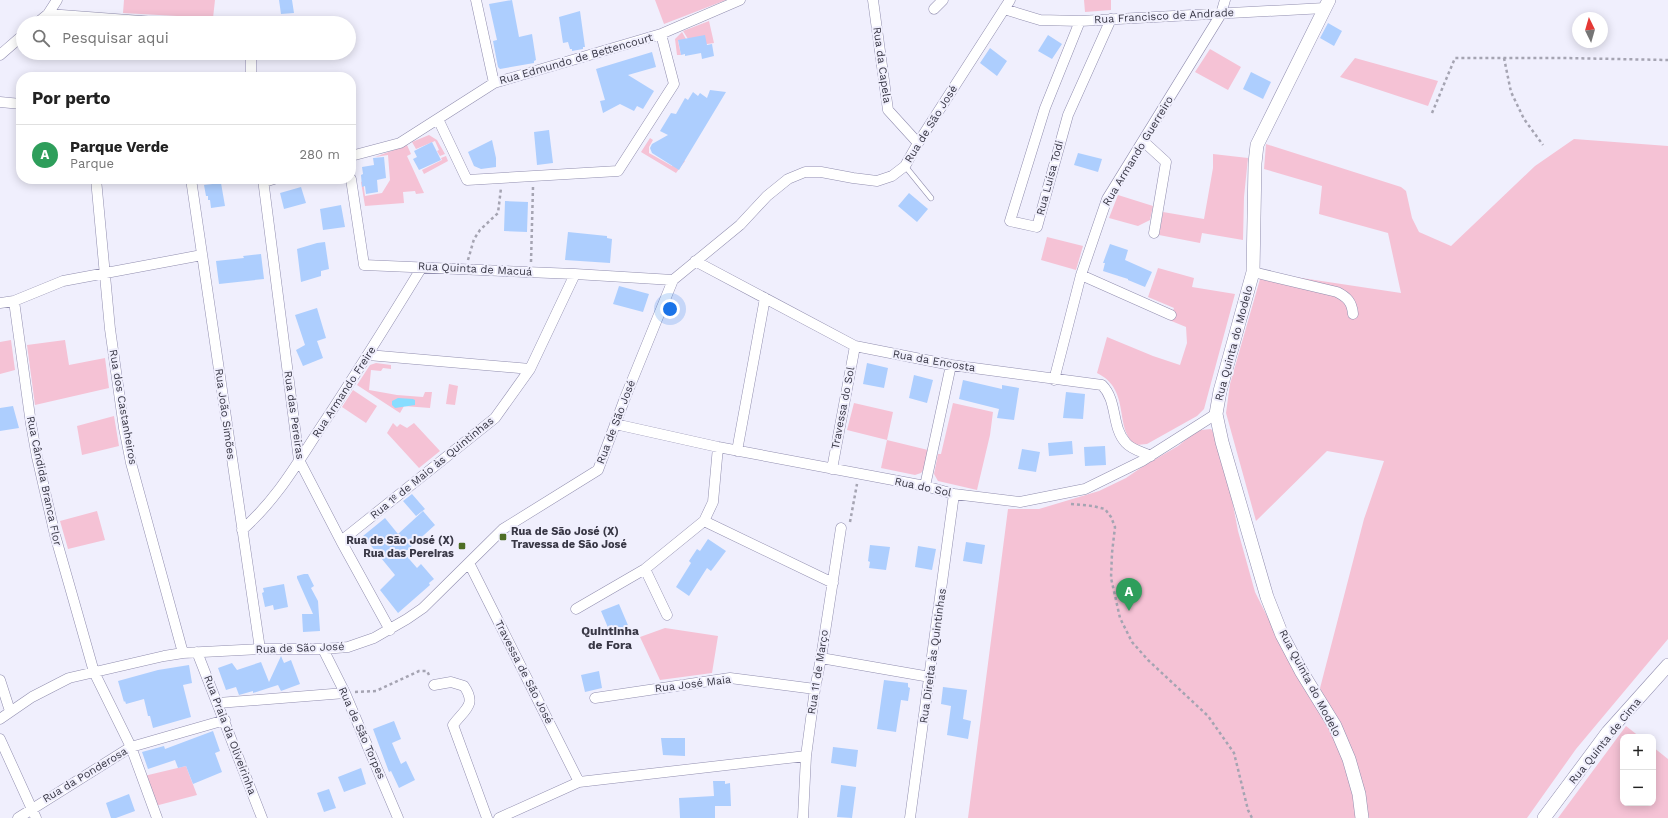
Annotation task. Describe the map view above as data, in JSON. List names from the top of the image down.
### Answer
{
  "streets": {
    "street": [
      "Rua Francisco de Andrade",
      "Rua Edmundo de Bettencourt",
      "Rua da Capela",
      "Rua de São José",
      "Rua Armando Guerreiro",
      "Rua Luísa Todi",
      "Rua Quinta de Macuá",
      "Rua Quinta do Modelo",
      "Rua da Encosta",
      "Rua Armando Freire",
      "Rua dos Castanheiros",
      "Travessa do Sol",
      "Rua João Simões",
      "Rua das Pereiras",
      "Rua 1º de Maio às Quintinhas",
      "Rua Cândida Branca Flor",
      "Rua do Sol",
      "Rua Direita às Quintinhas",
      "Travessa de São José",
      "Rua 11 de Março",
      "Rua José Maia",
      "Rua de São Torpes",
      "Rua Praia da Oliveirinha",
      "Rua Quinta de Cima",
      "Rua da Ponderosa"
    ]
  },
  "crossings": [
    ["Rua Francisco de Andrade", "Rua de São José"],
    ["Rua Francisco de Andrade", "Rua Armando Guerreiro"],
    ["Rua Francisco de Andrade", "Rua Luísa Todi"],
    ["Rua Francisco de Andrade", "Rua Quinta do Modelo"],
    ["Rua da Capela", "Rua de São José"],
    ["Rua de São José", "Rua Quinta de Macuá"],
    ["Rua de São José", "Rua da Encosta"],
    ["Rua de São José", "Rua dos Castanheiros"],
    ["Rua de São José", "Rua João Simões"],
    ["Rua de São José", "Rua das Pereiras"],
    ["Rua de São José", "Rua Cândida Branca Flor"],
    ["Rua de São José", "Rua do Sol"],
    ["Rua de São José", "Travessa de São José"],
    ["Rua de São José", "Rua de São Torpes"],
    ["Rua de São José", "Rua Praia da Oliveirinha"],
    ["Rua Armando Guerreiro", "Rua da Encosta"],
    ["Rua Quinta de Macuá", "Rua Armando Freire"],
    ["Rua Quinta de Macuá", "Rua 1º de Maio às Quintinhas"],
    ["Rua Quinta do Modelo", "Rua do Sol"],
    ["Rua da Encosta", "Travessa do Sol"],
    ["Rua da Encosta", "Rua do Sol"],
    ["Rua Armando Freire", "Rua João Simões"],
    ["Rua Armando Freire", "Rua das Pereiras"],
    ["Travessa do Sol", "Rua do Sol"],
    ["Rua das Pereiras", "Rua 1º de Maio às Quintinhas"],
    ["Rua Cândida Branca Flor", "Rua da Ponderosa"],
    ["Rua do Sol", "Rua Direita às Quintinhas"],
    ["Rua 11 de Março", "Rua José Maia"],
    ["Rua Praia da Oliveirinha", "Rua da Ponderosa"]
  ],
  "districts": ["Quintinha de Fora"],
  "places": {
    "transit": ["Rua de São José (X) Travessa de São José", "Rua de São José (X) Rua das Pereiras"]
  },
  "north": "top",
  "page": {
    "search": "Pesquisar aqui",
    "heading": "Por perto",
    "list": [
      {
        "mark": "A",
        "name": "Parque Verde",
        "note": "Parque",
        "value": "280 m"
      }
    ],
    "pins": "A",
    "map_buttons": ["+", "−"]
  }
}
